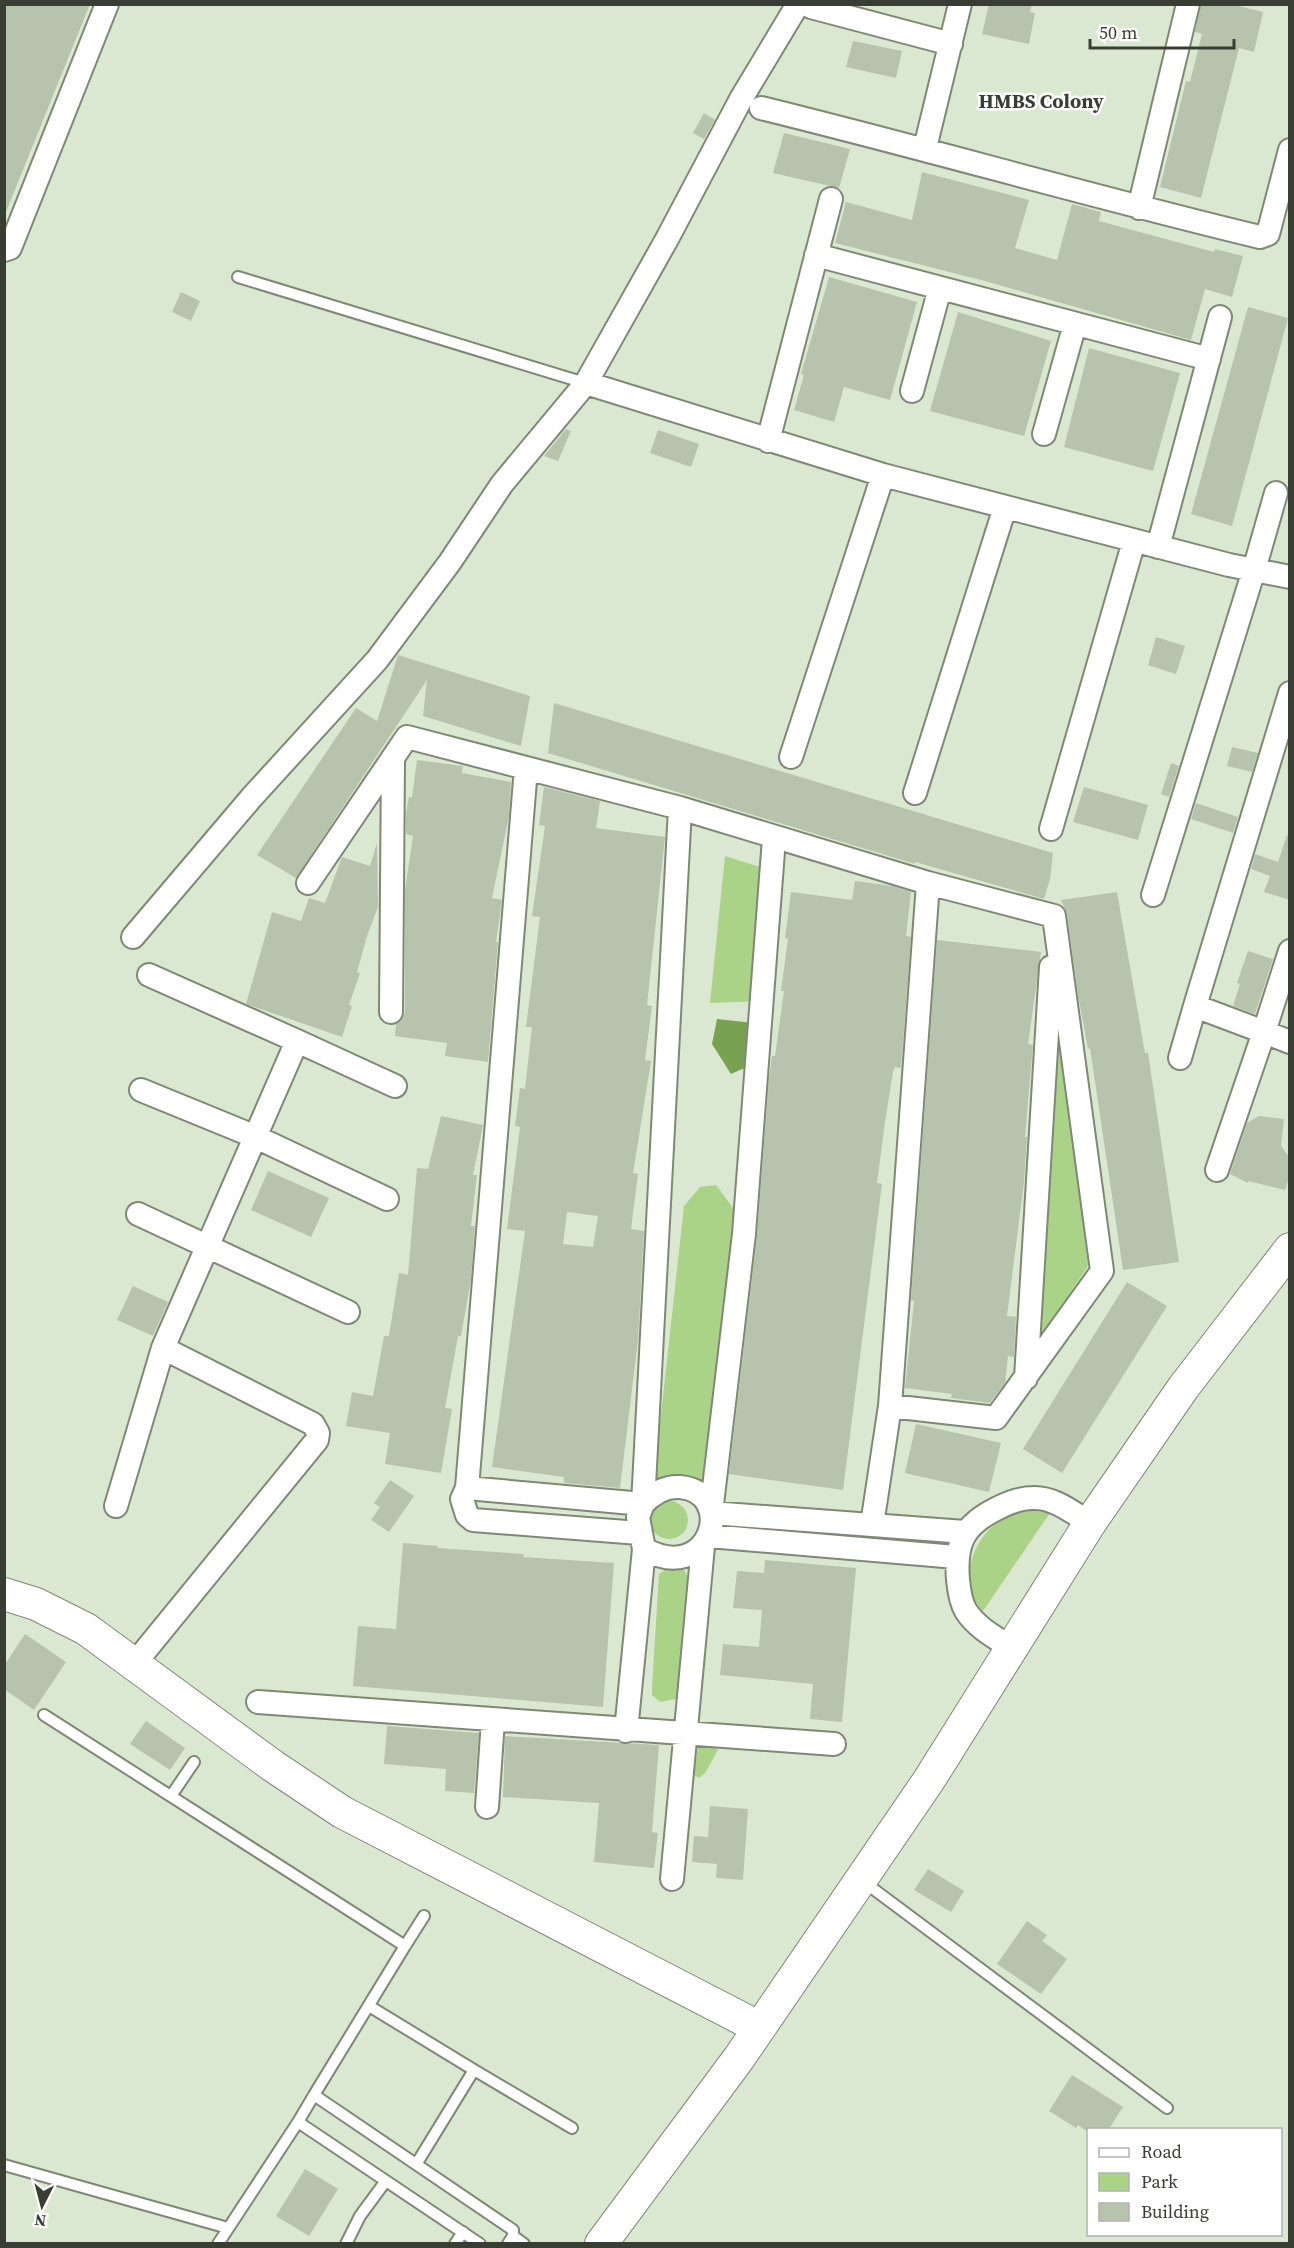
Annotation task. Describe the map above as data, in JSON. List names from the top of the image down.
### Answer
{
  "districts": ["HMBS Colony"],
  "legend": ["Road", "Park", "Building"],
  "scale_bar": "50 m",
  "north": "bottom"
}
